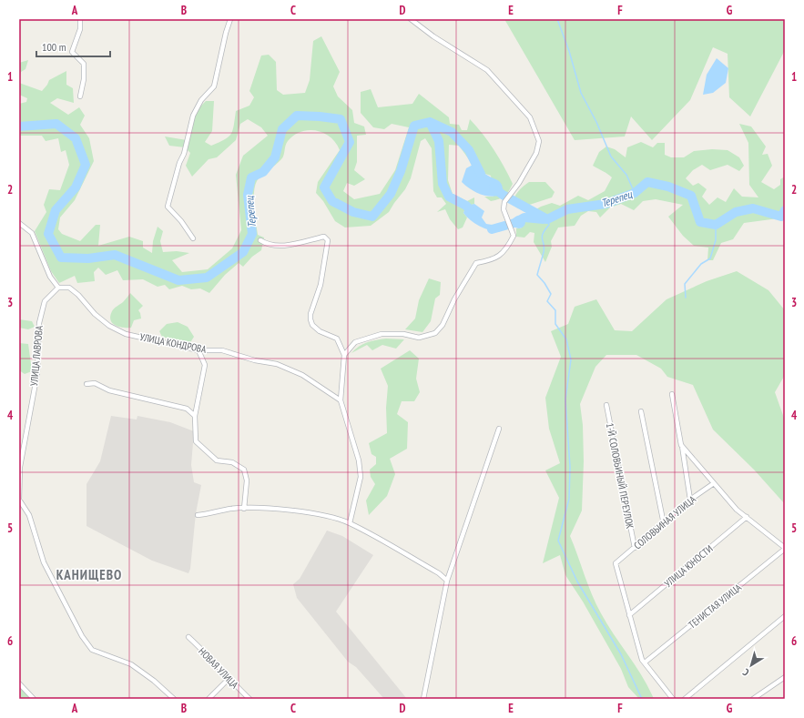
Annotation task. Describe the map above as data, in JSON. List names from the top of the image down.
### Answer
{
  "streets": {
    "street": [
      "УЛИЦА КОНДРОВА",
      "УЛИЦА ЛАВРОВА",
      "1-Й СОЛОВЬИНЫЙ ПЕРЕУЛОК",
      "СОЛОВЬИНАЯ УЛИЦА",
      "УЛИЦА ЮНОСТИ",
      "ТЕНИСТАЯ УЛИЦА",
      "НОВАЯ УЛИЦА"
    ]
  },
  "crossings": [
    ["УЛИЦА КОНДРОВА", "УЛИЦА ЛАВРОВА"],
    ["1-Й СОЛОВЬИНЫЙ ПЕРЕУЛОК", "СОЛОВЬИНАЯ УЛИЦА"],
    ["СОЛОВЬИНАЯ УЛИЦА", "УЛИЦА ЮНОСТИ"]
  ],
  "districts": ["КАНИЩЕВО"],
  "water": ["Терепец"],
  "scale_bar": "100 m",
  "north": "bottom left",
  "grid": {
    "columns": [
      "A",
      "B",
      "C",
      "D",
      "E",
      "F",
      "G"
    ],
    "rows": [
      "1",
      "2",
      "3",
      "4",
      "5",
      "6"
    ]
  }
}
